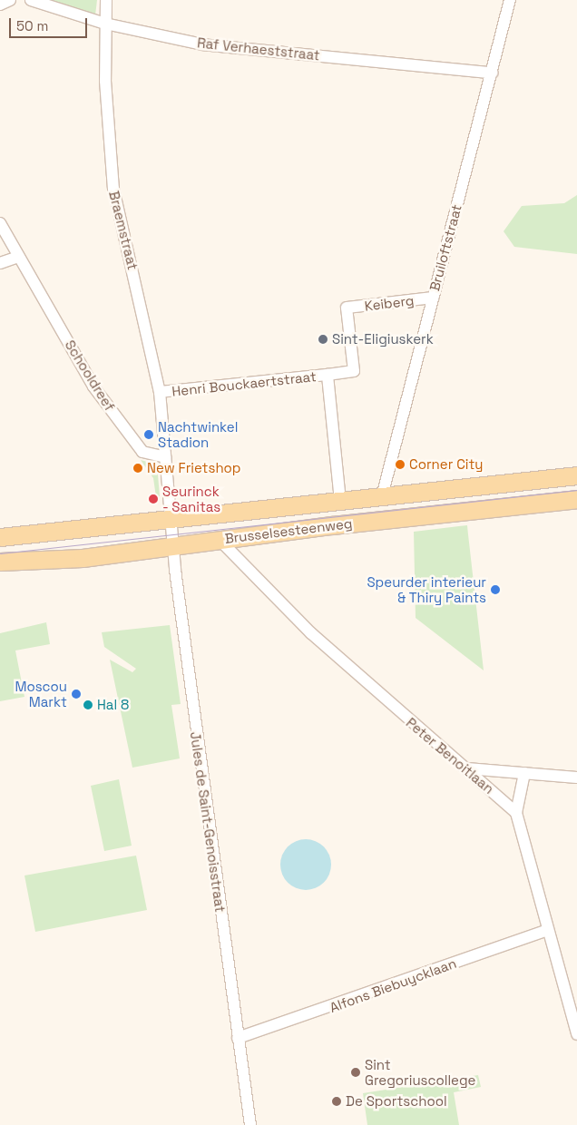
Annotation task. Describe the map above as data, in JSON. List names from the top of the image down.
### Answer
{
  "streets": {
    "main road": ["Brusselsesteenweg"],
    "street": [
      "Raf Verhaeststraat",
      "Braemstraat",
      "Bruiloftstraat",
      "Keiberg",
      "Schooldreef",
      "Henri Bouckaertstraat",
      "Peter Benoitlaan",
      "Jules de Saint-Genoisstraat",
      "Alfons Biebuycklaan"
    ]
  },
  "crossings": [
    ["Raf Verhaeststraat", "Braemstraat"],
    ["Raf Verhaeststraat", "Bruiloftstraat"],
    ["Braemstraat", "Schooldreef"],
    ["Braemstraat", "Henri Bouckaertstraat"],
    ["Bruiloftstraat", "Keiberg"],
    ["Bruiloftstraat", "Brusselsesteenweg"],
    ["Keiberg", "Henri Bouckaertstraat"],
    ["Brusselsesteenweg", "Peter Benoitlaan"],
    ["Brusselsesteenweg", "Jules de Saint-Genoisstraat"],
    ["Jules de Saint-Genoisstraat", "Alfons Biebuycklaan"]
  ],
  "places": [
    "Sint-Eligiuskerk",
    "Nachtwinkel Stadion",
    "Corner City",
    "New Frietshop",
    "Seurinck - Sanitas",
    "Speurder interieur & Thiry Paints",
    "Moscou Markt",
    "Hal 8",
    "Sint Gregoriuscollege",
    "De Sportschool"
  ],
  "scale_bar": "50 m"
}
